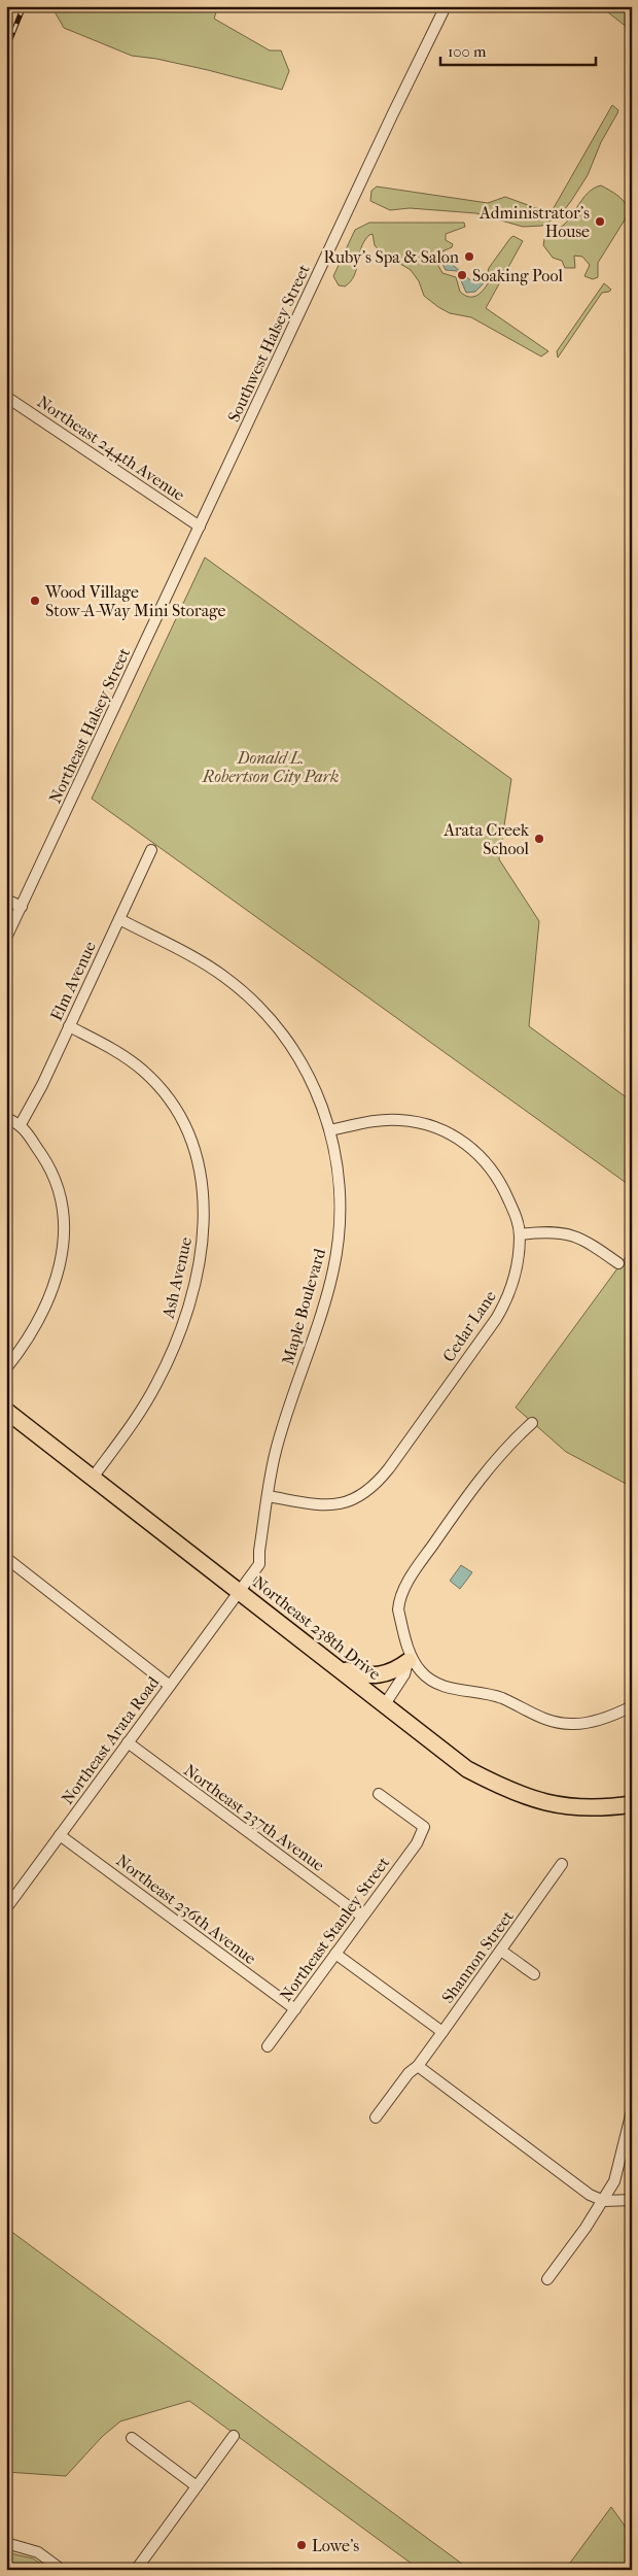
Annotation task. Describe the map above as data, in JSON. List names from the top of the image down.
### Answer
{
  "streets": {
    "highway": ["Northeast 238th Drive"],
    "street": [
      "Southwest Halsey Street",
      "Northeast 244th Avenue",
      "Northeast Halsey Street",
      "Elm Avenue",
      "Ash Avenue",
      "Maple Boulevard",
      "Cedar Lane",
      "Northeast Arata Road",
      "Northeast 237th Avenue",
      "Northeast 236th Avenue",
      "Northeast Stanley Street",
      "Shannon Street"
    ]
  },
  "crossings": [
    ["Southwest Halsey Street", "Northeast 244th Avenue"],
    ["Southwest Halsey Street", "Northeast Halsey Street"],
    ["Northeast 244th Avenue", "Northeast Halsey Street"],
    ["Elm Avenue", "Ash Avenue"],
    ["Elm Avenue", "Maple Boulevard"],
    ["Ash Avenue", "Northeast 238th Drive"],
    ["Maple Boulevard", "Cedar Lane"],
    ["Maple Boulevard", "Northeast 238th Drive"],
    ["Maple Boulevard", "Northeast Arata Road"],
    ["Northeast 238th Drive", "Northeast Arata Road"],
    ["Northeast Arata Road", "Northeast 237th Avenue"],
    ["Northeast Arata Road", "Northeast 236th Avenue"],
    ["Northeast 237th Avenue", "Northeast Stanley Street"],
    ["Northeast 236th Avenue", "Northeast Stanley Street"]
  ],
  "parks": ["Donald L. Robertson City Park"],
  "places": [
    "Administrator's House",
    "Ruby's Spa & Salon",
    "Soaking Pool",
    "Wood Village Stow-A-Way Mini Storage",
    "Arata Creek School",
    "Lowe's"
  ],
  "scale_bar": "100 m"
}
